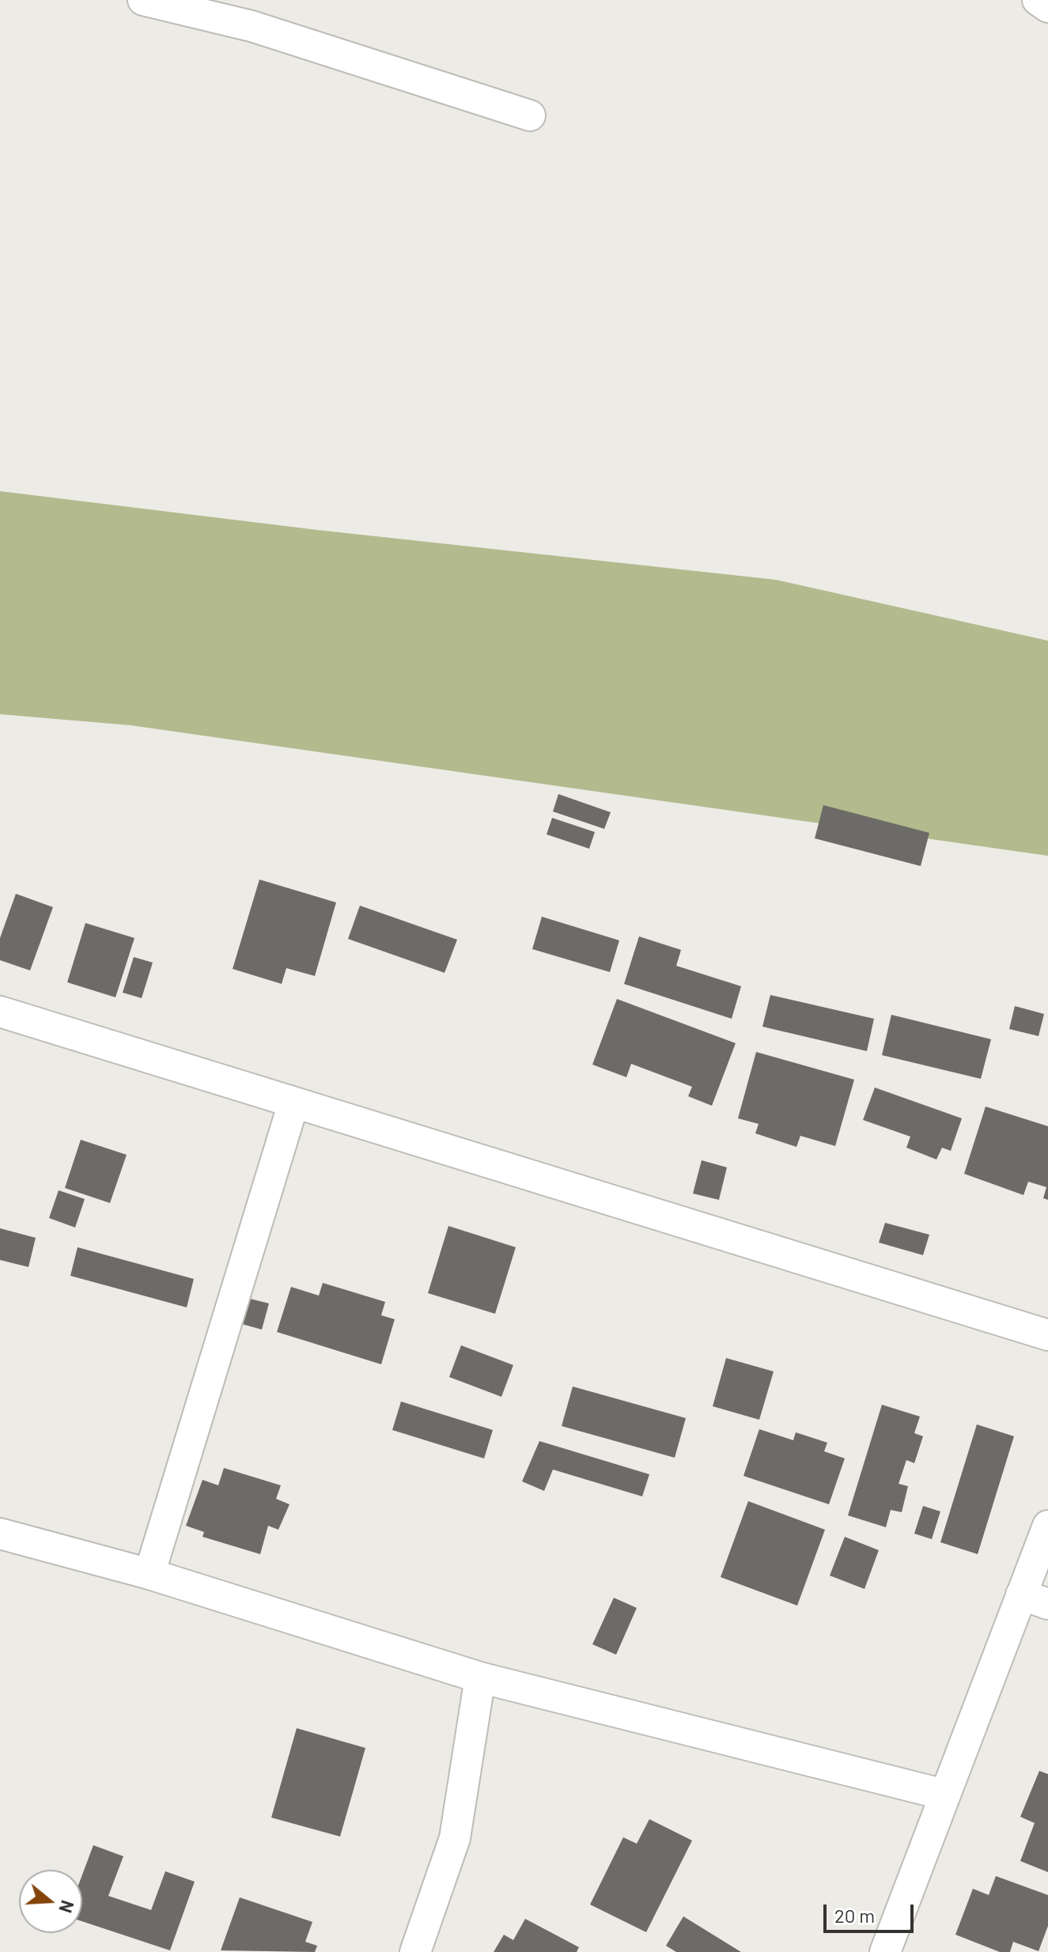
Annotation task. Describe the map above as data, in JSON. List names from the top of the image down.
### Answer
{
  "scale_bar": "20 m",
  "north": "right"
}
